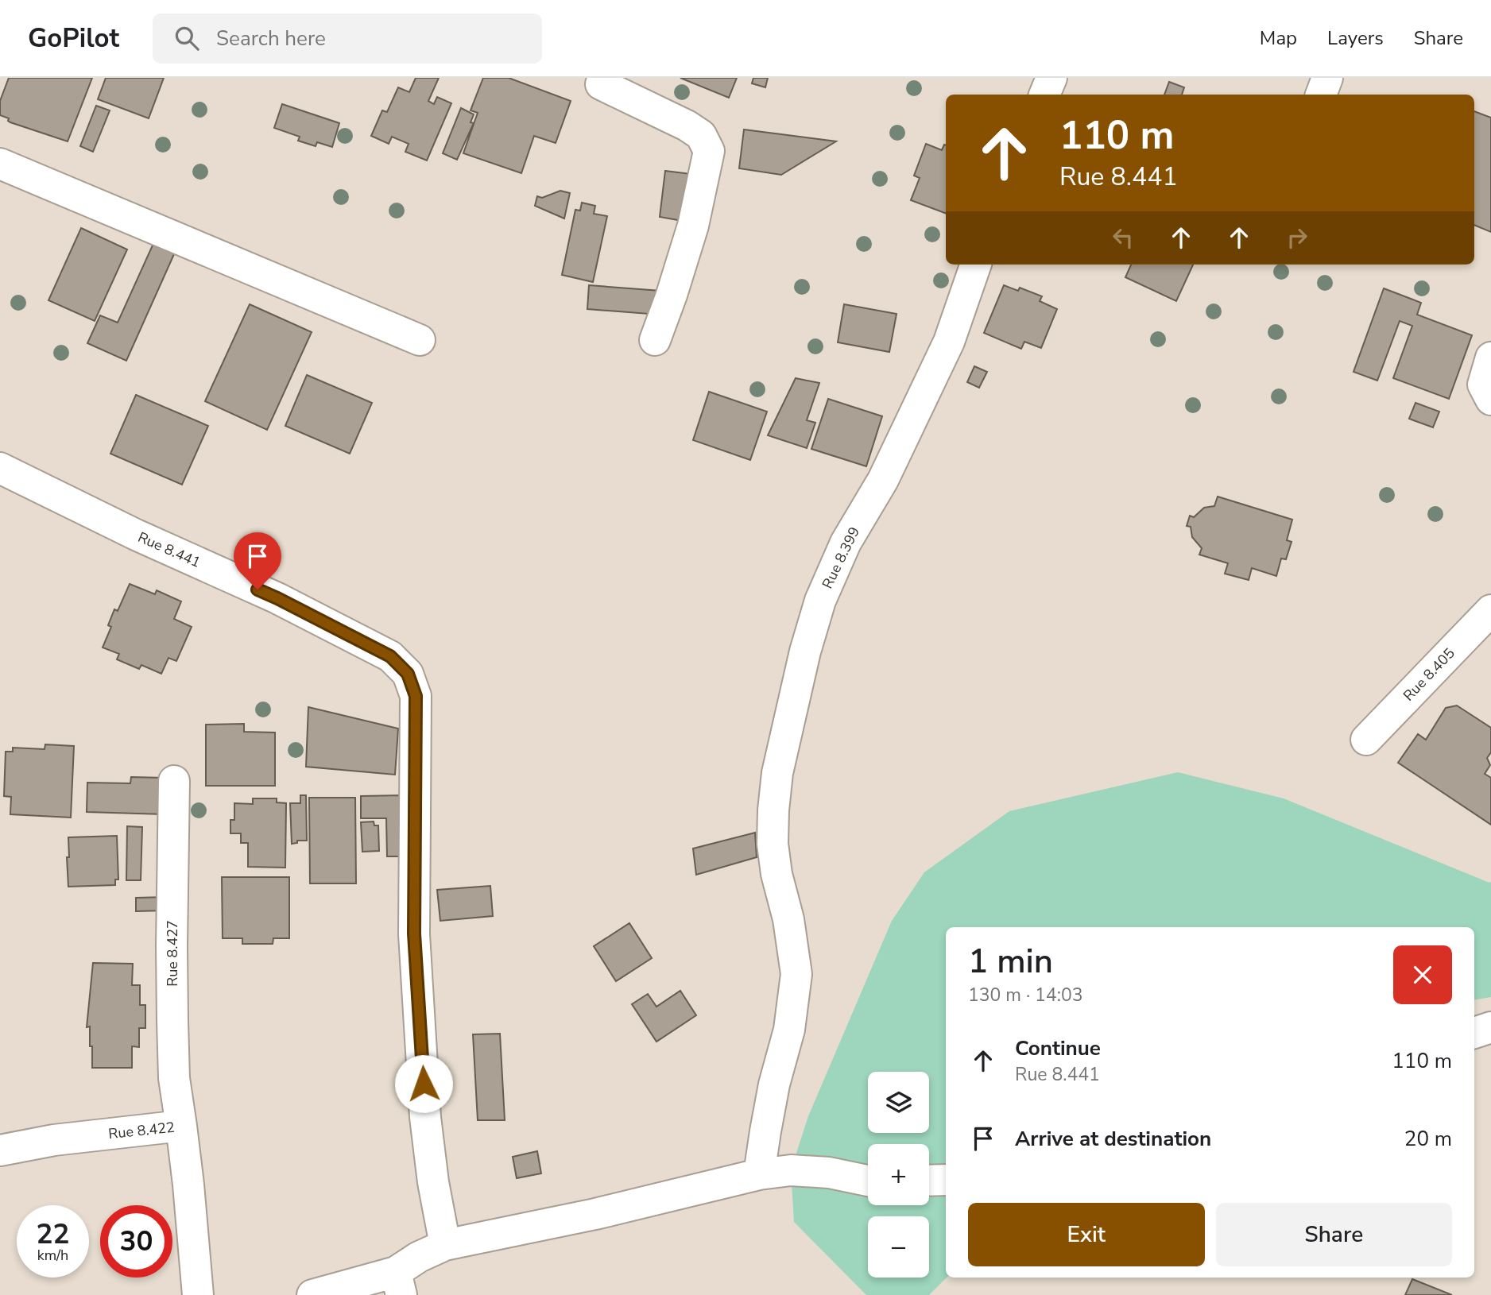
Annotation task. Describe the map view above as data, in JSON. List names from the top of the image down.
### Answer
{
  "streets": {
    "street": [
      "Rue 8.441",
      "Rue 8.399",
      "Rue 8.405",
      "Rue 8.427",
      "Rue 8.422"
    ]
  },
  "crossings": [
    ["Rue 8.427", "Rue 8.422"]
  ],
  "page": {
    "header": "GoPilot",
    "search": "Search here",
    "nav": ["Map", "Layers", "Share"],
    "turn": ["110 m", "Rue 8.441"],
    "heading": ["1 min", "130 m · 14:03"],
    "list": [
      {
        "name": "Continue",
        "note": "Rue 8.441",
        "value": "110 m"
      },
      {
        "name": "Arrive at destination",
        "value": "20 m"
      }
    ],
    "map_buttons": ["+", "−"],
    "buttons": ["Exit", "Share"],
    "speed": "22 km/h",
    "limit": "30"
  }
}
